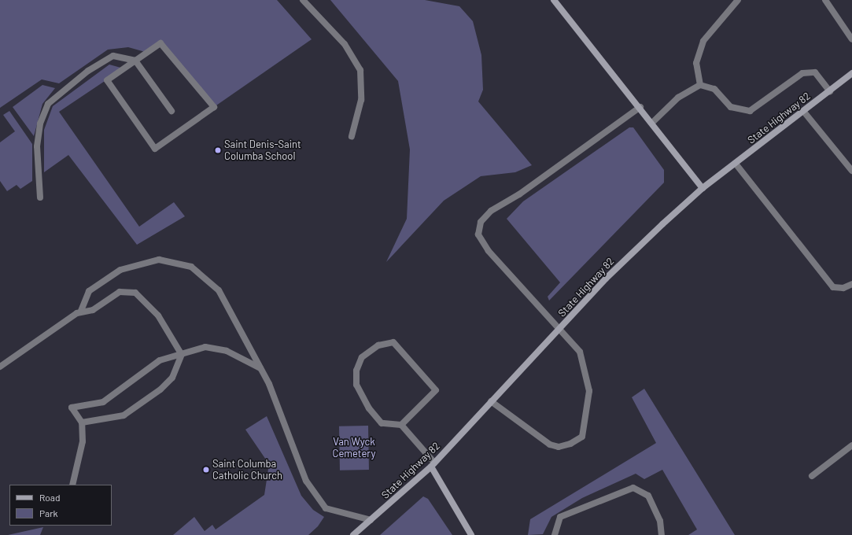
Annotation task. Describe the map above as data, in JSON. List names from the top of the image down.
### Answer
{
  "streets": {
    "main road": ["State Highway 82"]
  },
  "parks": ["Van Wyck Cemetery"],
  "places": ["Saint Denis-Saint Columba School", "Saint Columba Catholic Church"],
  "legend": ["Road", "Park"]
}
